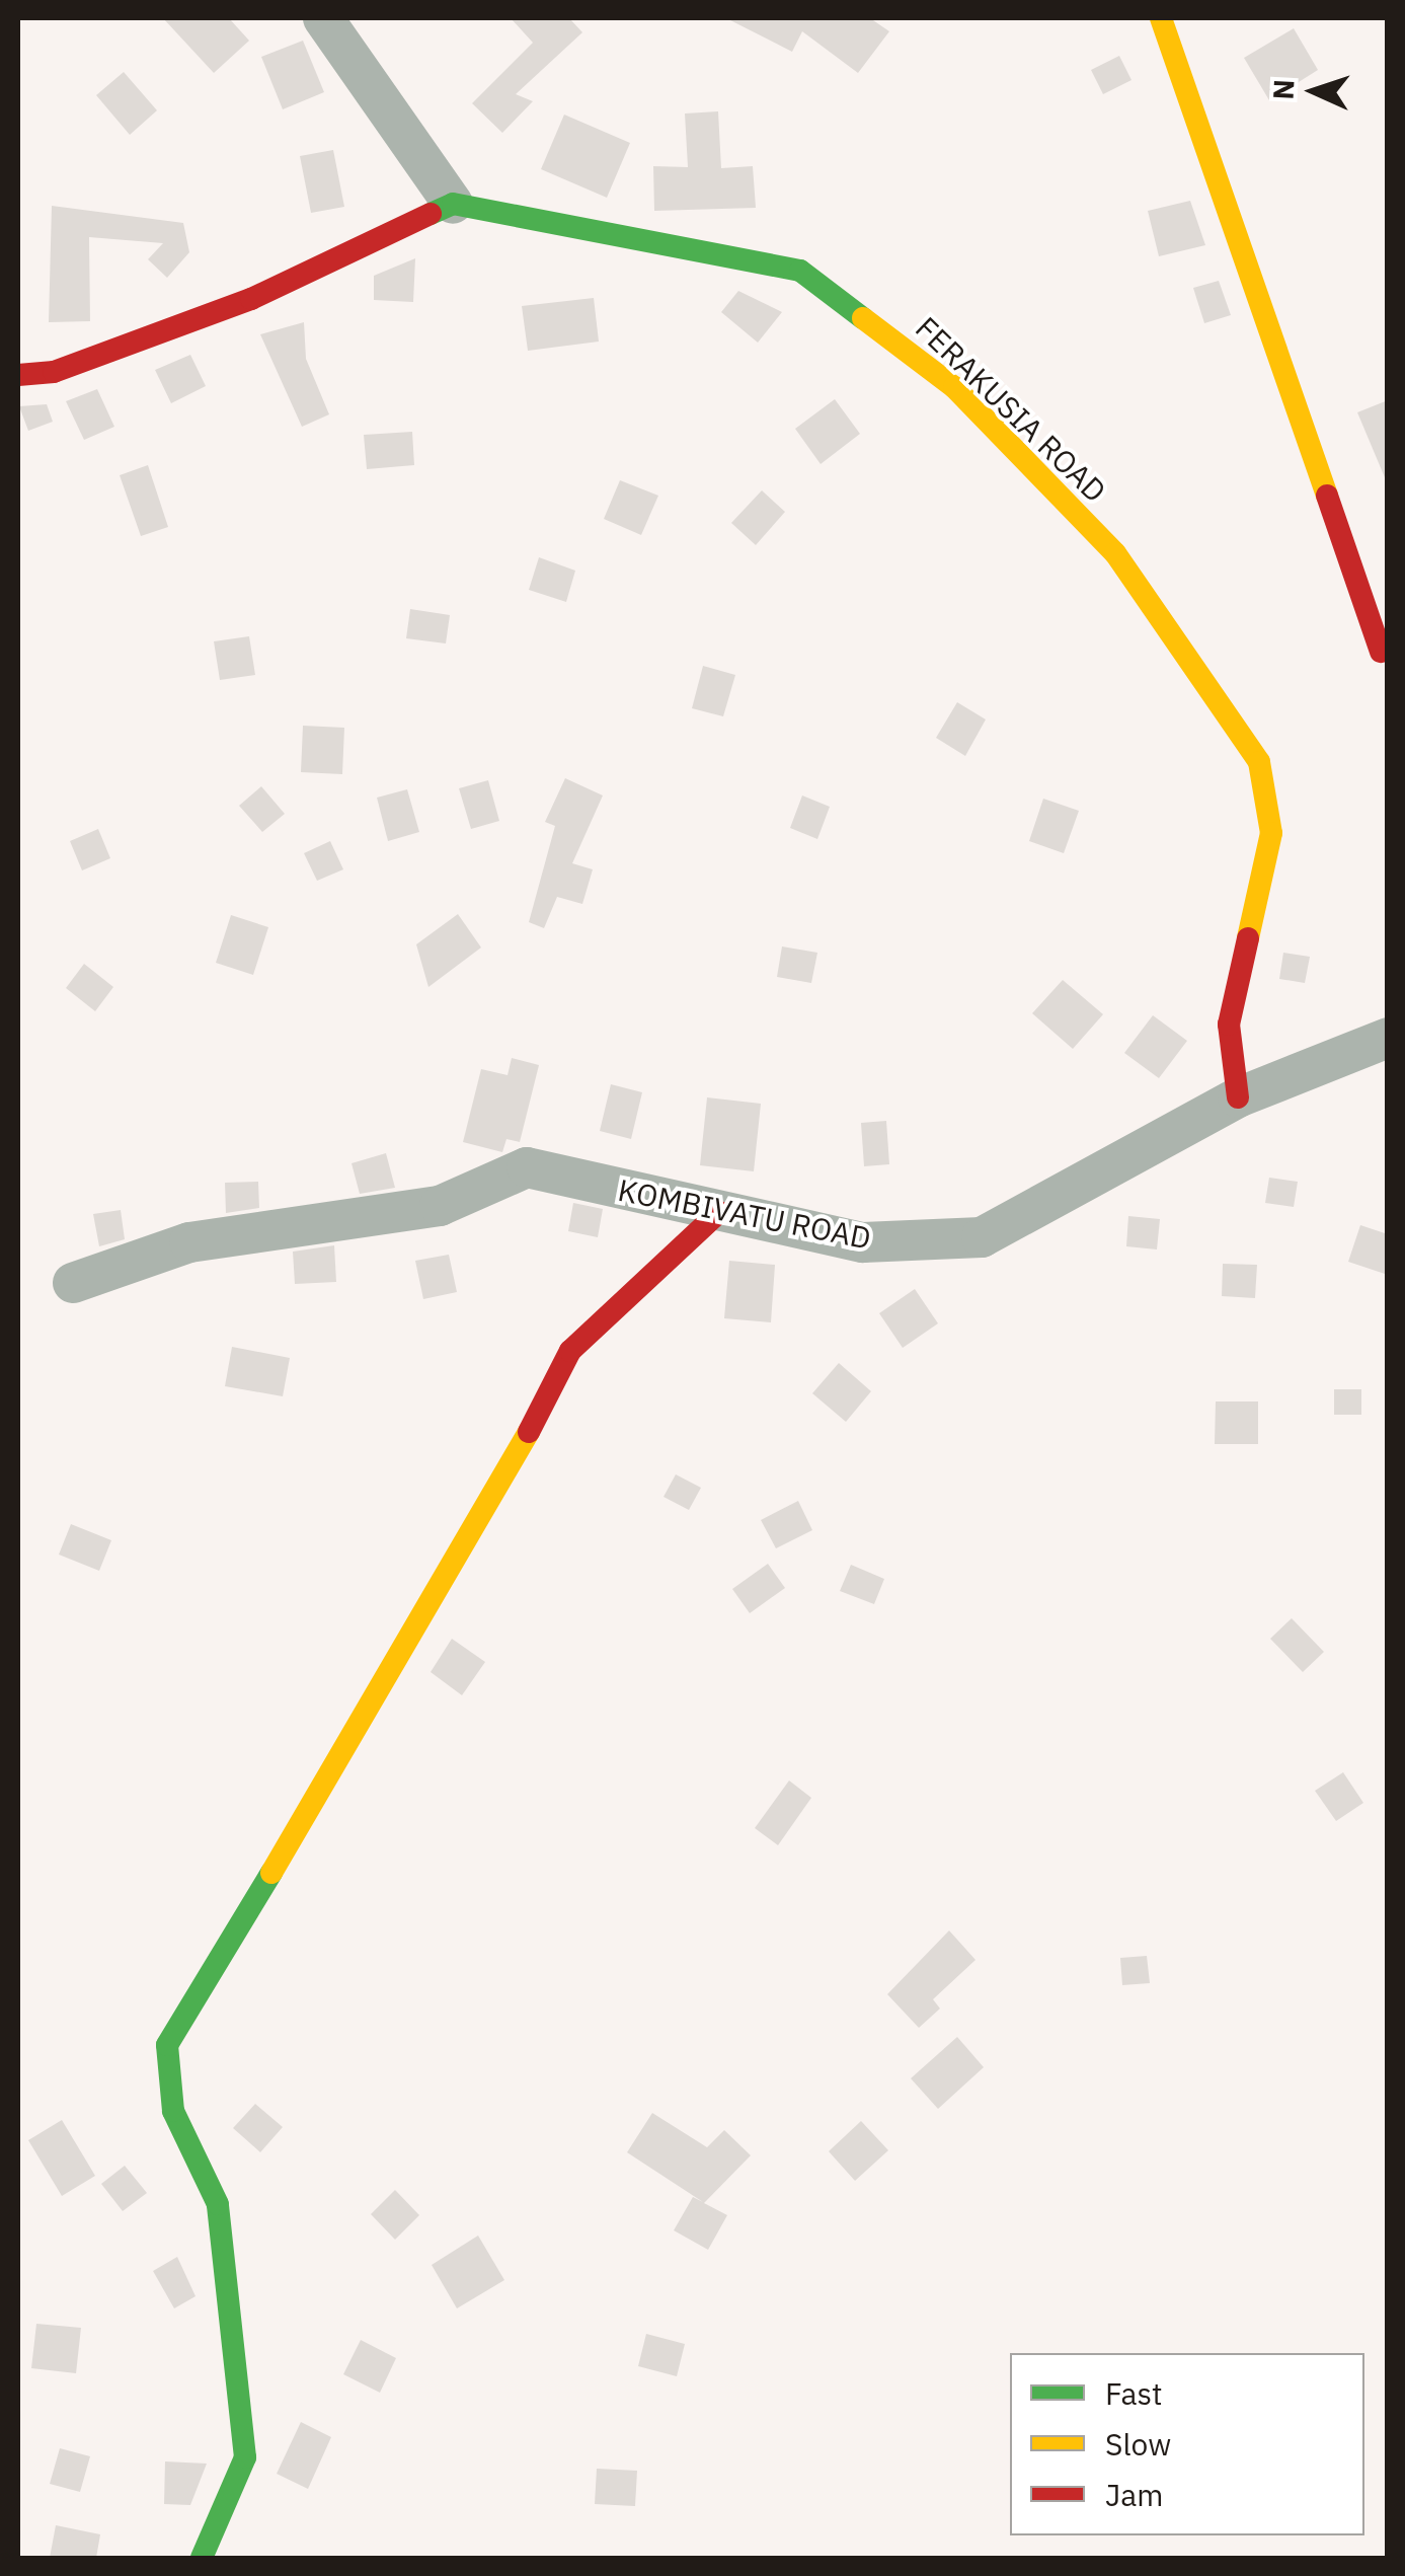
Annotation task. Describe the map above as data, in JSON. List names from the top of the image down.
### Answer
{
  "streets": {
    "street": ["FERAKUSIA ROAD", "KOMBIVATU ROAD"]
  },
  "crossings": [
    ["FERAKUSIA ROAD", "KOMBIVATU ROAD"]
  ],
  "legend": ["Fast", "Slow", "Jam"],
  "north": "left"
}
